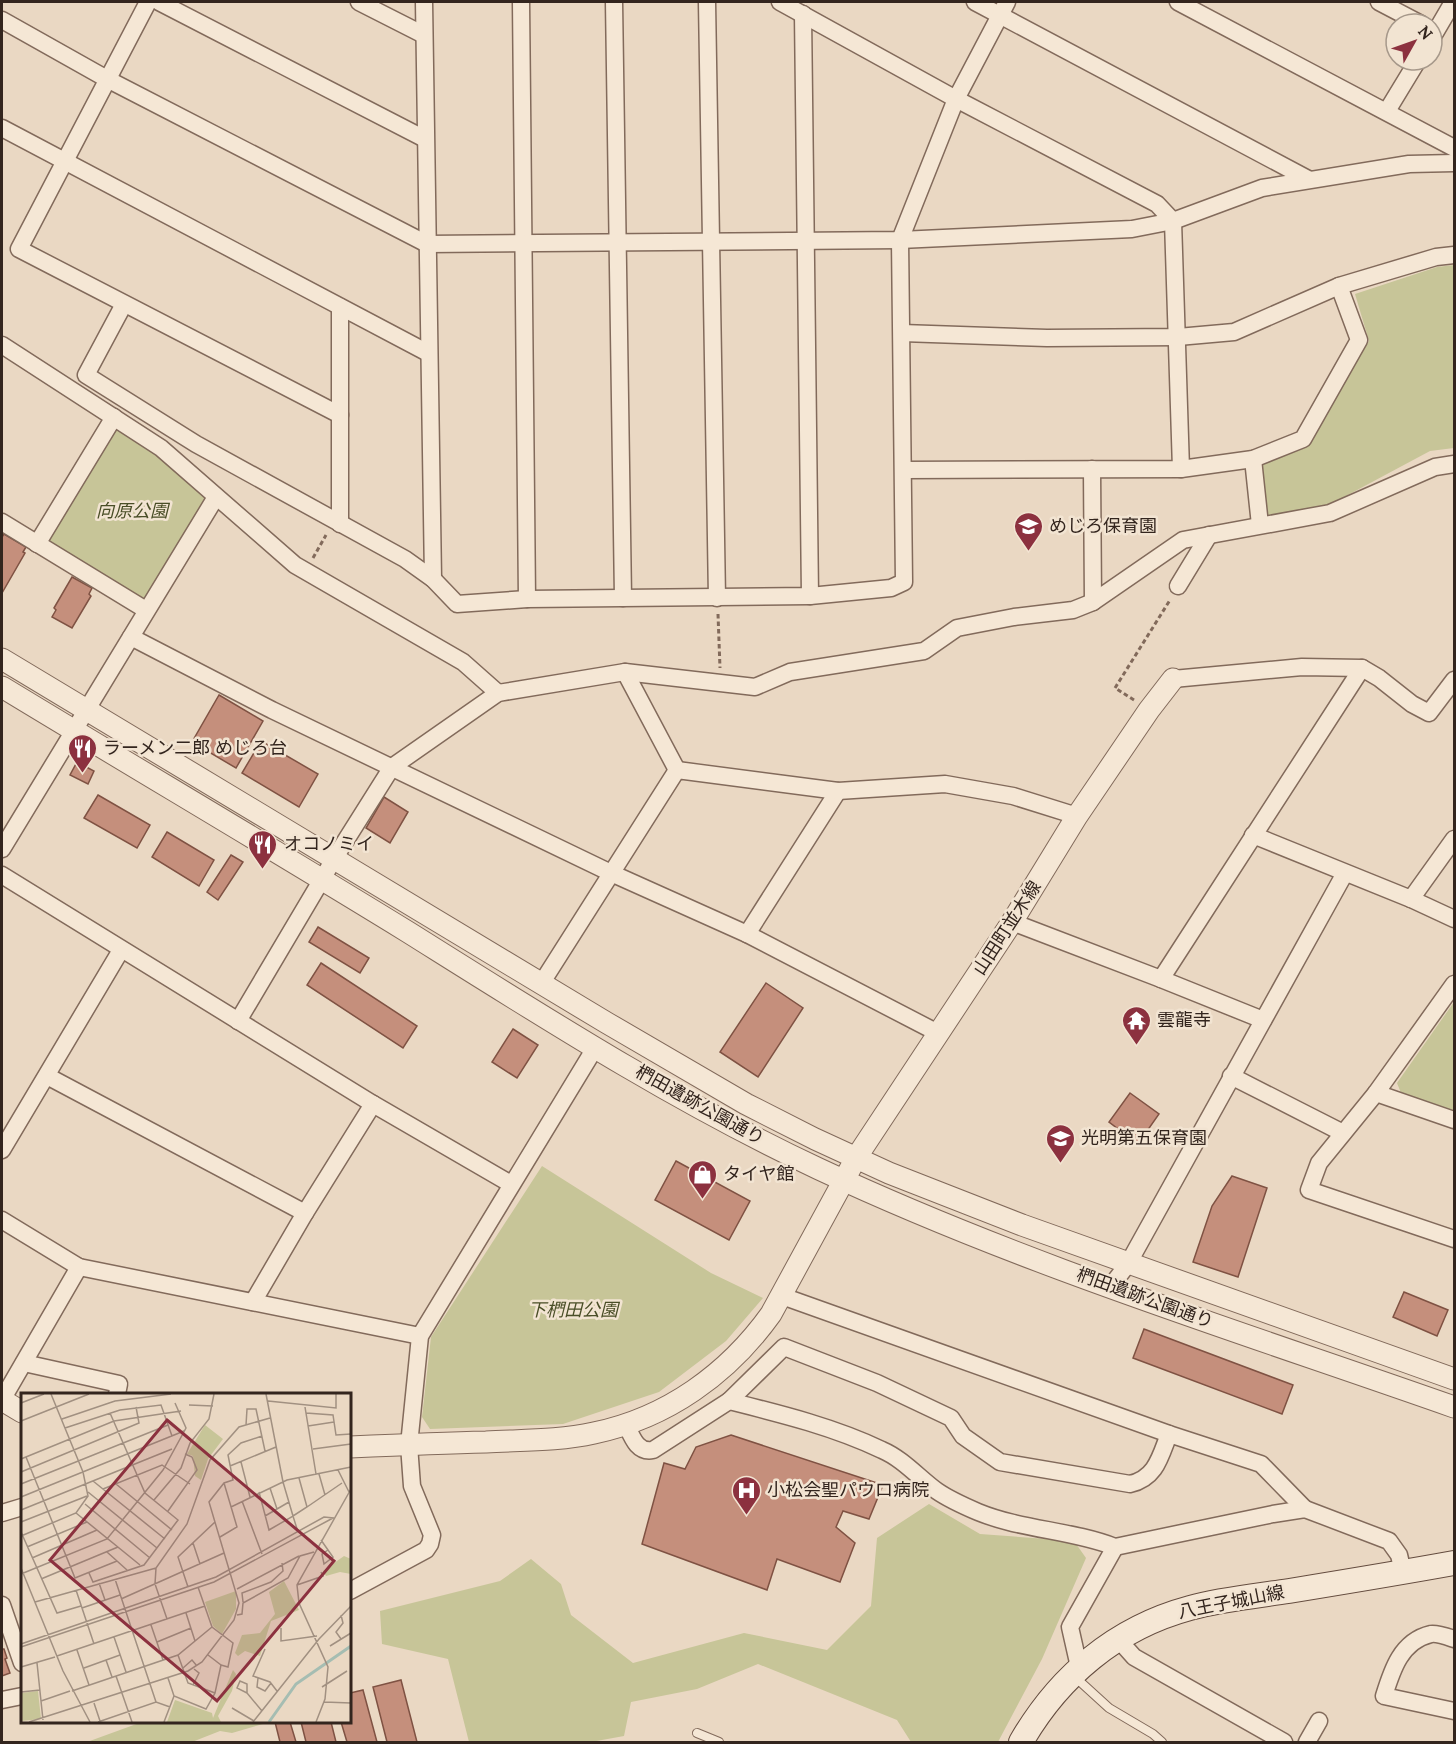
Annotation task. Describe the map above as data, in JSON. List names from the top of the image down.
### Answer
{
  "streets": {
    "main road": ["八王子城山線"],
    "street": ["山田町並木線", "椚田遺跡公園通り"]
  },
  "crossings": [
    ["山田町並木線", "椚田遺跡公園通り"]
  ],
  "parks": ["向原公園", "下椚田公園"],
  "places": {
    "school or university": ["めじろ保育園", "光明第五保育園"],
    "restaurant": ["ラーメン二郎 めじろ台", "オコノミイ"],
    "temple": ["雲龍寺"],
    "shop": ["タイヤ館"],
    "hospital": ["小松会聖パウロ病院"]
  },
  "north": "top right"
}
